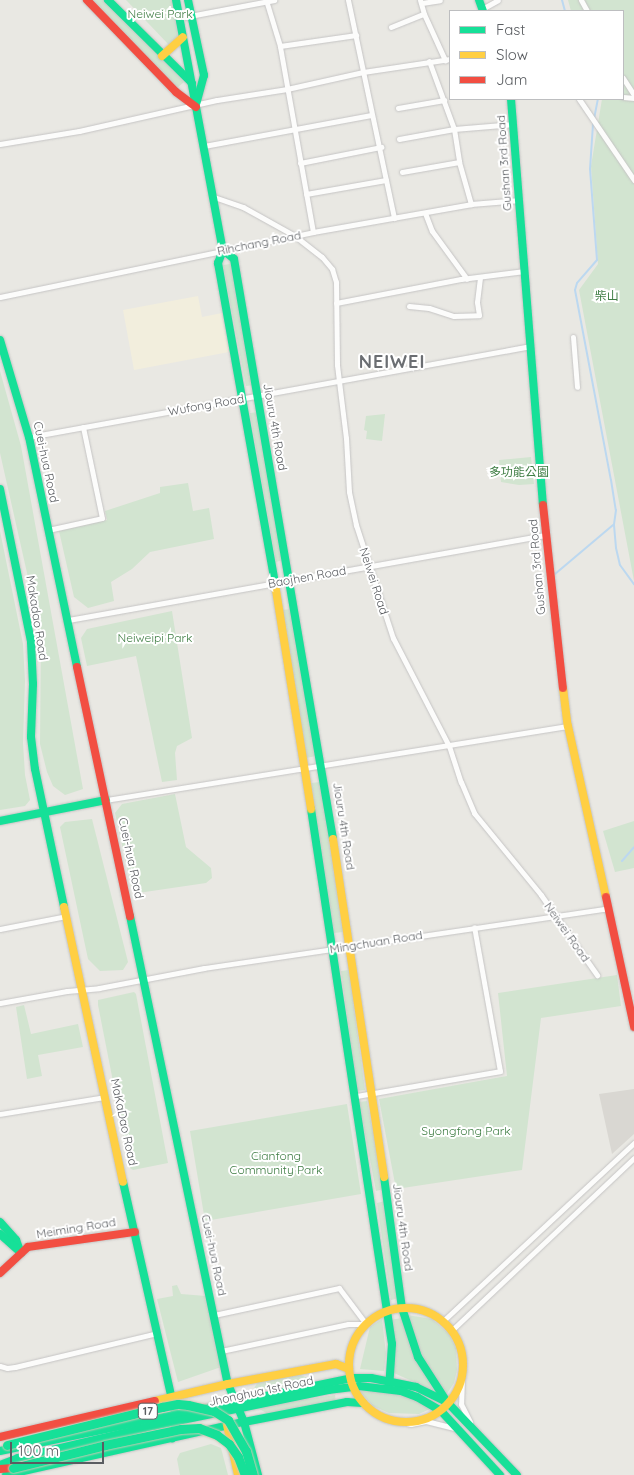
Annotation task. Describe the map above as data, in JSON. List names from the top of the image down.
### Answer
{
  "streets": {
    "street": [
      "Gushan 3rd Road",
      "Rihchang Road",
      "Wufong Road",
      "Jiouru 4th Road",
      "Cuei-hua Road",
      "Baojhen Road",
      "Neiwei Road",
      "Makadao Road",
      "Mingchuan Road",
      "MaKaDao Road",
      "Meiming Road",
      "Jhonghua 1st Road",
      "17"
    ]
  },
  "crossings": [
    ["Gushan 3rd Road", "Rihchang Road"],
    ["Gushan 3rd Road", "Wufong Road"],
    ["Gushan 3rd Road", "Baojhen Road"],
    ["Gushan 3rd Road", "Mingchuan Road"],
    ["Rihchang Road", "Jiouru 4th Road"],
    ["Rihchang Road", "Neiwei Road"],
    ["Wufong Road", "Jiouru 4th Road"],
    ["Wufong Road", "Cuei-hua Road"],
    ["Wufong Road", "Neiwei Road"],
    ["Jiouru 4th Road", "Baojhen Road"],
    ["Jiouru 4th Road", "Neiwei Road"],
    ["Jiouru 4th Road", "Mingchuan Road"],
    ["Jiouru 4th Road", "Jhonghua 1st Road"],
    ["Cuei-hua Road", "Baojhen Road"],
    ["Cuei-hua Road", "Mingchuan Road"],
    ["Cuei-hua Road", "Jhonghua 1st Road"],
    ["Baojhen Road", "Neiwei Road"],
    ["Neiwei Road", "Mingchuan Road"],
    ["Makadao Road", "MaKaDao Road"],
    ["Mingchuan Road", "MaKaDao Road"],
    ["MaKaDao Road", "Meiming Road"],
    ["MaKaDao Road", "Jhonghua 1st Road"],
    ["Jhonghua 1st Road", "17"]
  ],
  "districts": ["NEIWEI"],
  "parks": [
    "Neiwei Park",
    "柴山",
    "多功能公園",
    "Neiweipi Park",
    "Syongfong Park",
    "Cianfong Community Park"
  ],
  "legend": ["Fast", "Slow", "Jam"],
  "scale_bar": "100 m"
}
